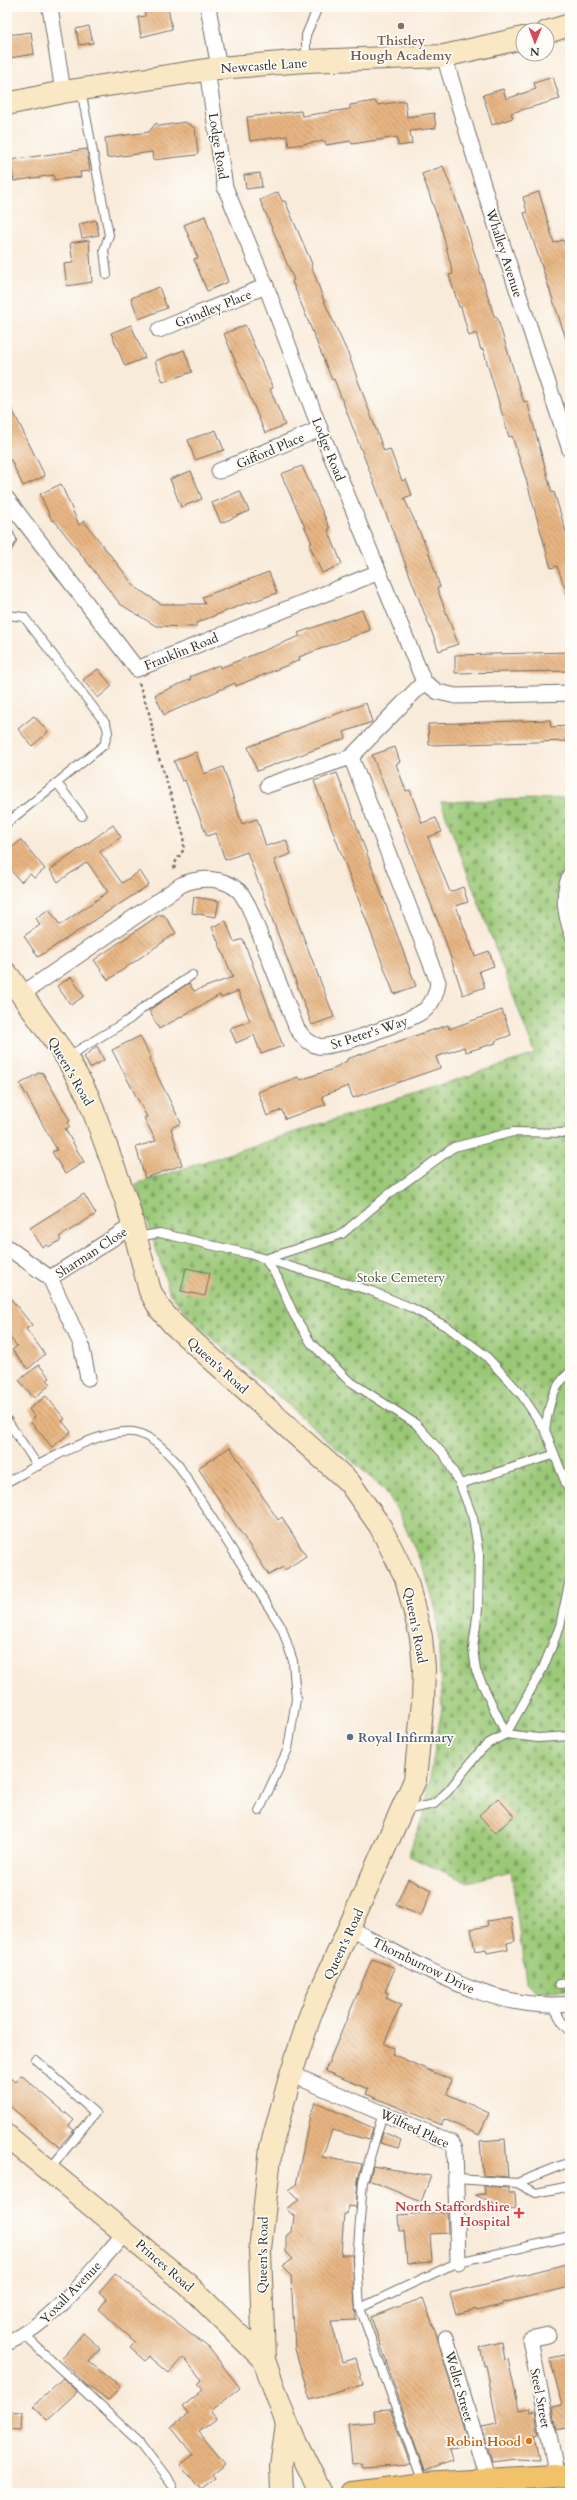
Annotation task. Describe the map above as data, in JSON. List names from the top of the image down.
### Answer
{
  "streets": {
    "street": [
      "Newcastle Lane",
      "Lodge Road",
      "Whalley Avenue",
      "Grindley Place",
      "Gifford Place",
      "Franklin Road",
      "St Peter's Way",
      "Queen's Road",
      "Sharman Close",
      "Thornburrow Drive",
      "Wilfred Place",
      "Princes Road",
      "Yoxall Avenue",
      "Weller Street",
      "Steel Street"
    ]
  },
  "crossings": [
    ["Newcastle Lane", "Lodge Road"],
    ["Newcastle Lane", "Whalley Avenue"],
    ["Lodge Road", "Grindley Place"],
    ["Lodge Road", "Gifford Place"],
    ["Lodge Road", "Franklin Road"],
    ["St Peter's Way", "Queen's Road"],
    ["Queen's Road", "Sharman Close"],
    ["Queen's Road", "Thornburrow Drive"],
    ["Queen's Road", "Wilfred Place"],
    ["Queen's Road", "Princes Road"],
    ["Princes Road", "Yoxall Avenue"]
  ],
  "parks": ["Stoke Cemetery"],
  "places": {
    "other": ["Thistley Hough Academy", "Royal Infirmary", "Robin Hood"],
    "health": ["North Staffordshire Hospital"]
  },
  "north": "bottom"
}
